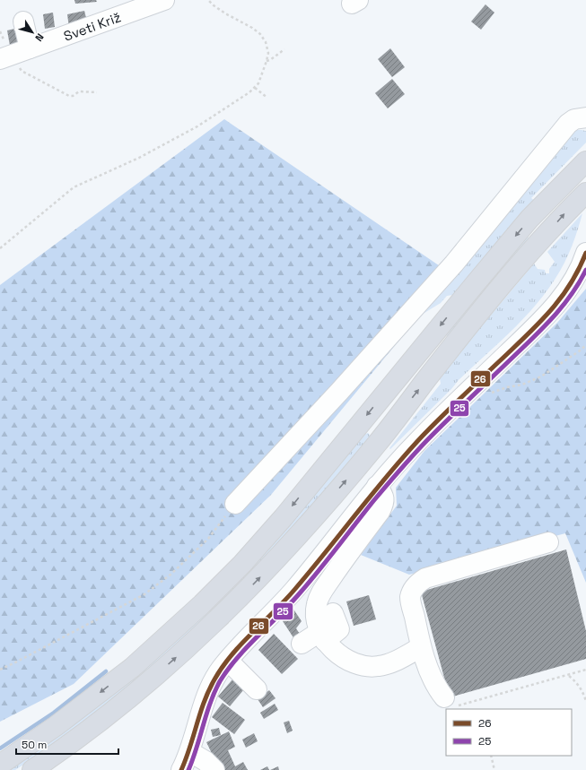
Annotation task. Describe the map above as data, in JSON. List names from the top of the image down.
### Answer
{
  "streets": {
    "street": ["Sveti Križ"]
  },
  "lines": ["transit line 26", "transit line 25"],
  "legend": ["26", "25"],
  "scale_bar": "50 m",
  "north": "bottom right"
}
